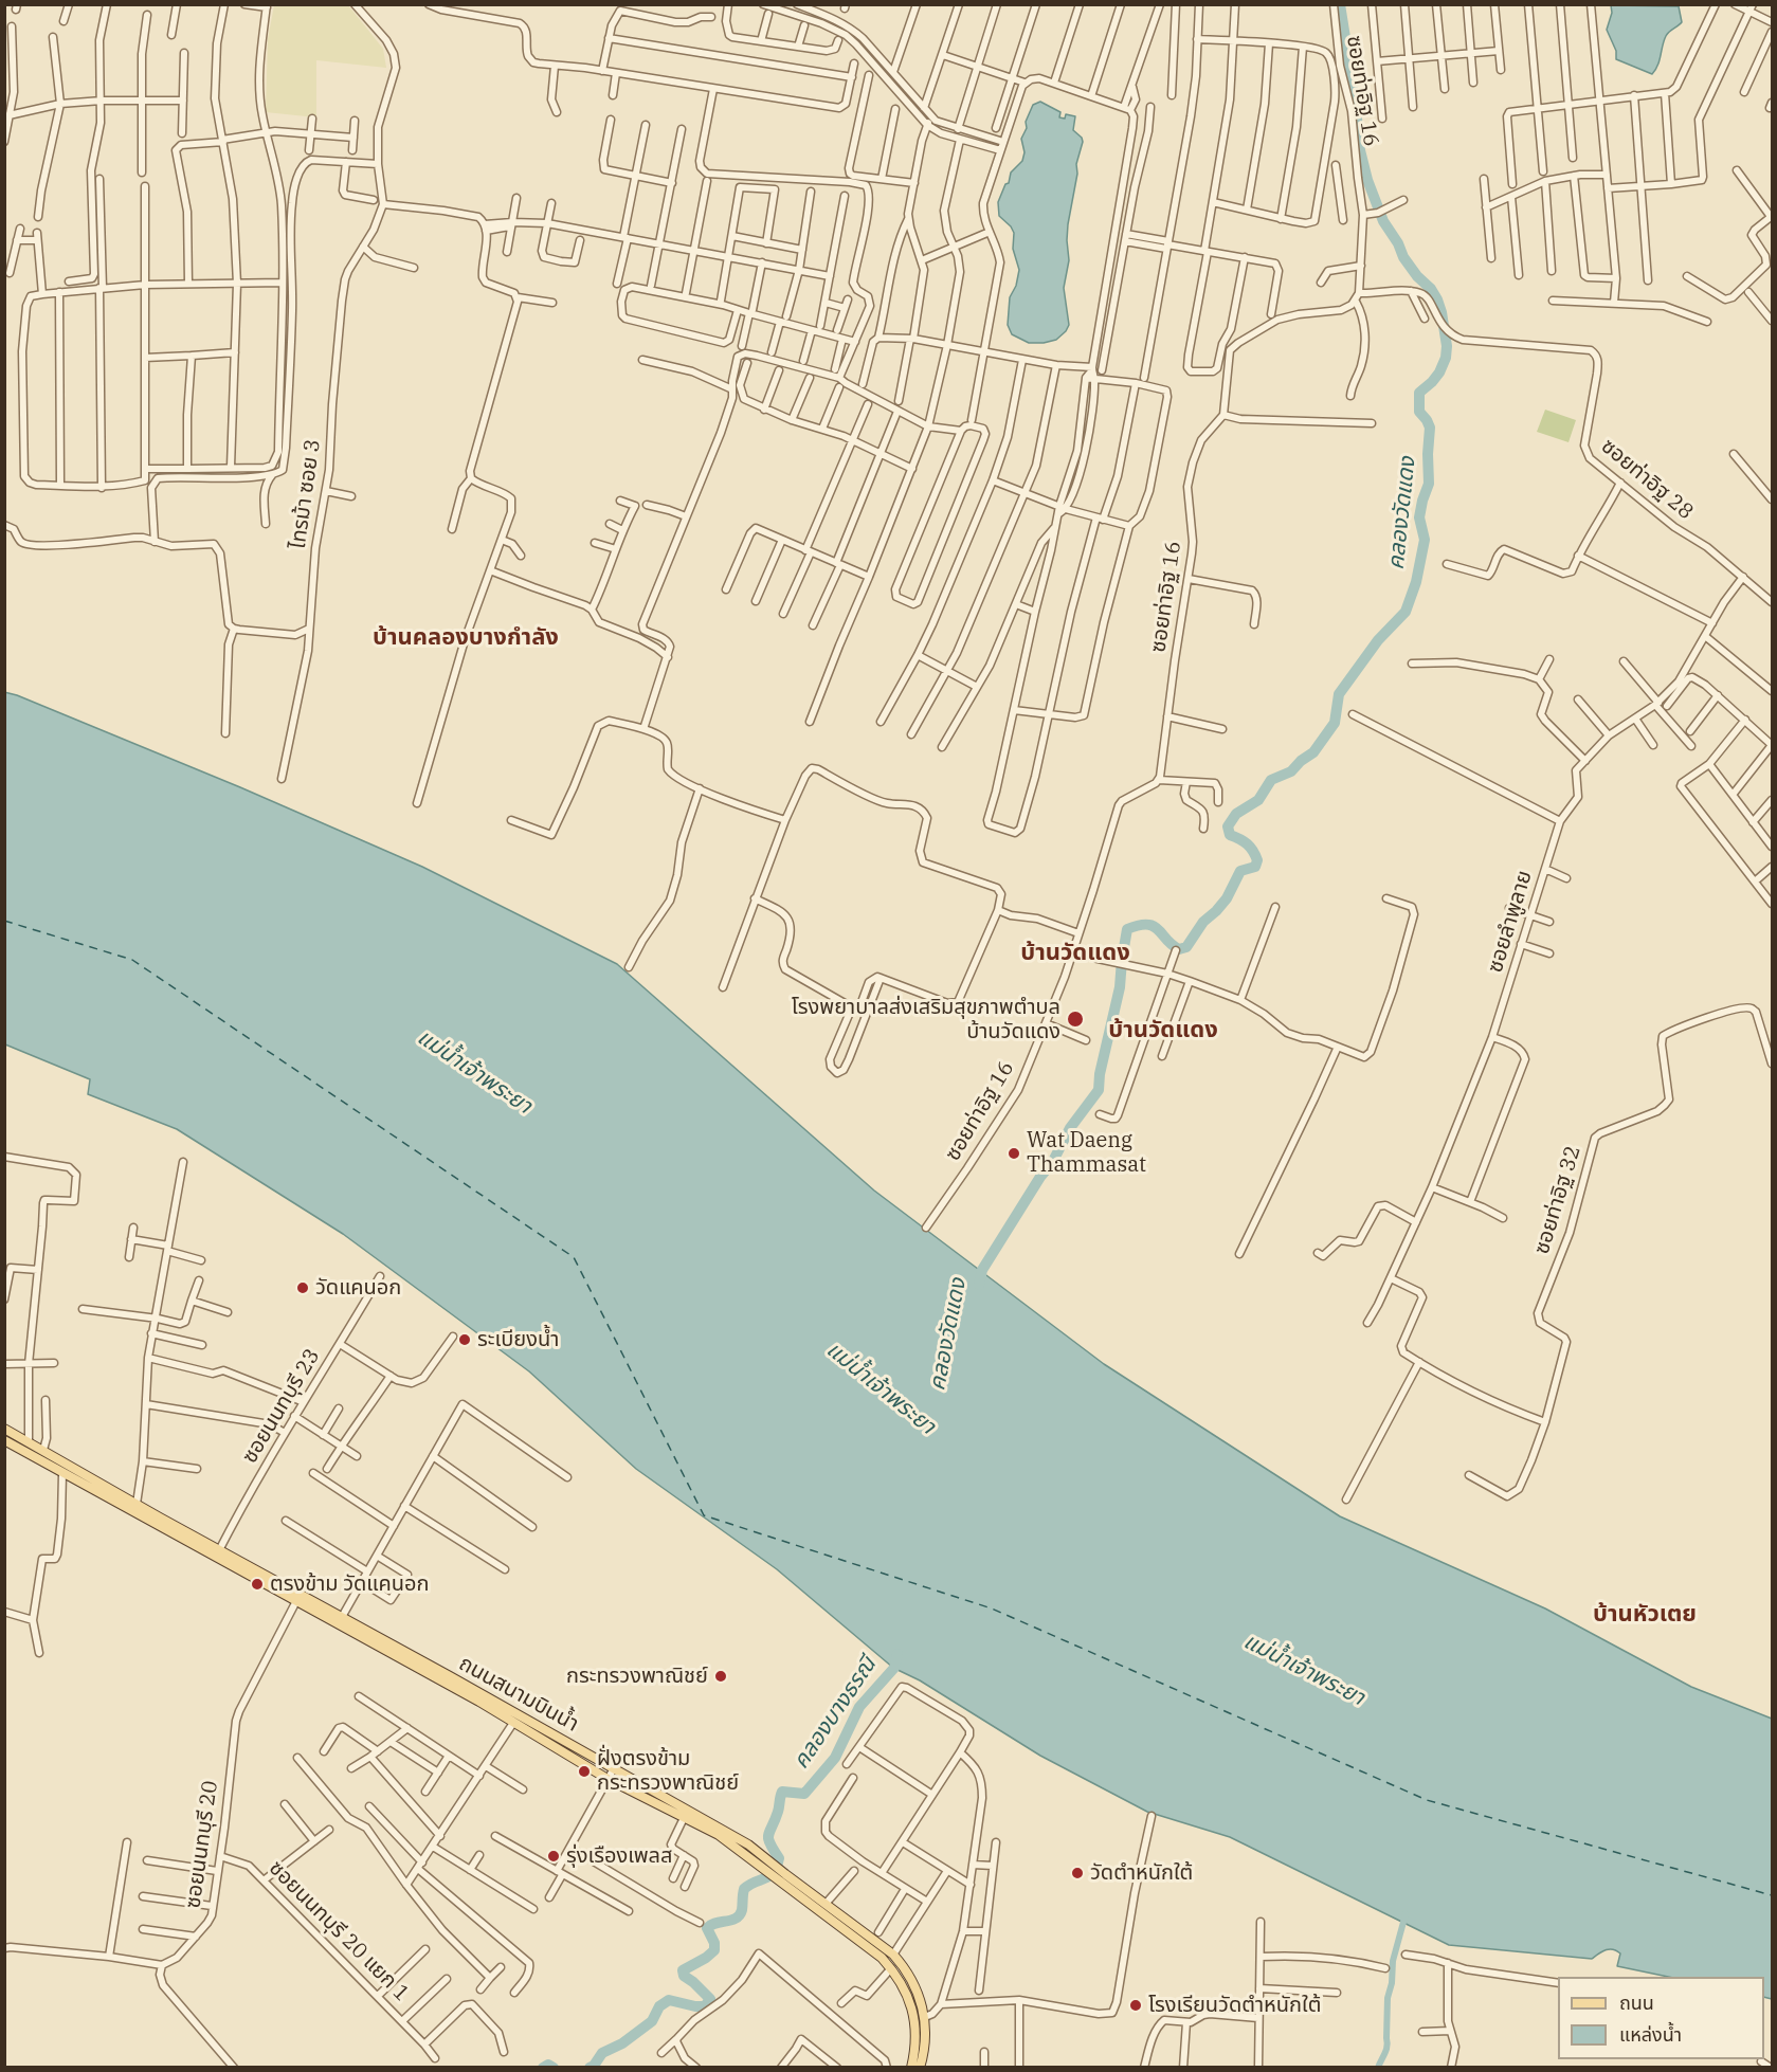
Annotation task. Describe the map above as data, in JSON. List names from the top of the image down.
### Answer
{
  "streets": {
    "main road": ["ถนนสนามบินน้ำ"],
    "street": [
      "ซอยท่าอิฐ 16",
      "ซอยท่าอิฐ 28",
      "ไทรม้า ซอย 3",
      "ซอยลำพูลาย",
      "ซอยท่าอิฐ 32",
      "ซอยนนทบุรี 23",
      "ซอยนนทบุรี 20",
      "ซอยนนทบุรี 20 แยก 1"
    ]
  },
  "crossings": [
    ["ซอยท่าอิฐ 28", "ซอยลำพูลาย"],
    ["ซอยนนทบุรี 23", "ถนนสนามบินน้ำ"],
    ["ถนนสนามบินน้ำ", "ซอยนนทบุรี 20"],
    ["ซอยนนทบุรี 20", "ซอยนนทบุรี 20 แยก 1"]
  ],
  "districts": [
    "บ้านคลองบางกำลัง",
    "บ้านวัดแดง",
    "บ้านวัดแดง",
    "บ้านหัวเตย"
  ],
  "water": ["คลองวัดแดง", "แม่น้ำเจ้าพระยา", "คลองบางธรณี"],
  "places": [
    "โรงพยาบาลส่งเสริมสุขภาพตำบล บ้านวัดแดง",
    "Wat Daeng Thammasat",
    "วัดแคนอก",
    "ระเบียงน้ำ",
    "ตรงข้าม วัดแคนอก",
    "กระทรวงพาณิชย์",
    "ฝั่งตรงข้าม กระทรวงพาณิชย์",
    "รุ่งเรืองเพลส",
    "วัดตำหนักใต้",
    "โรงเรียนวัดตำหนักใต้"
  ],
  "legend": ["ถนน", "แหล่งน้ำ"]
}
